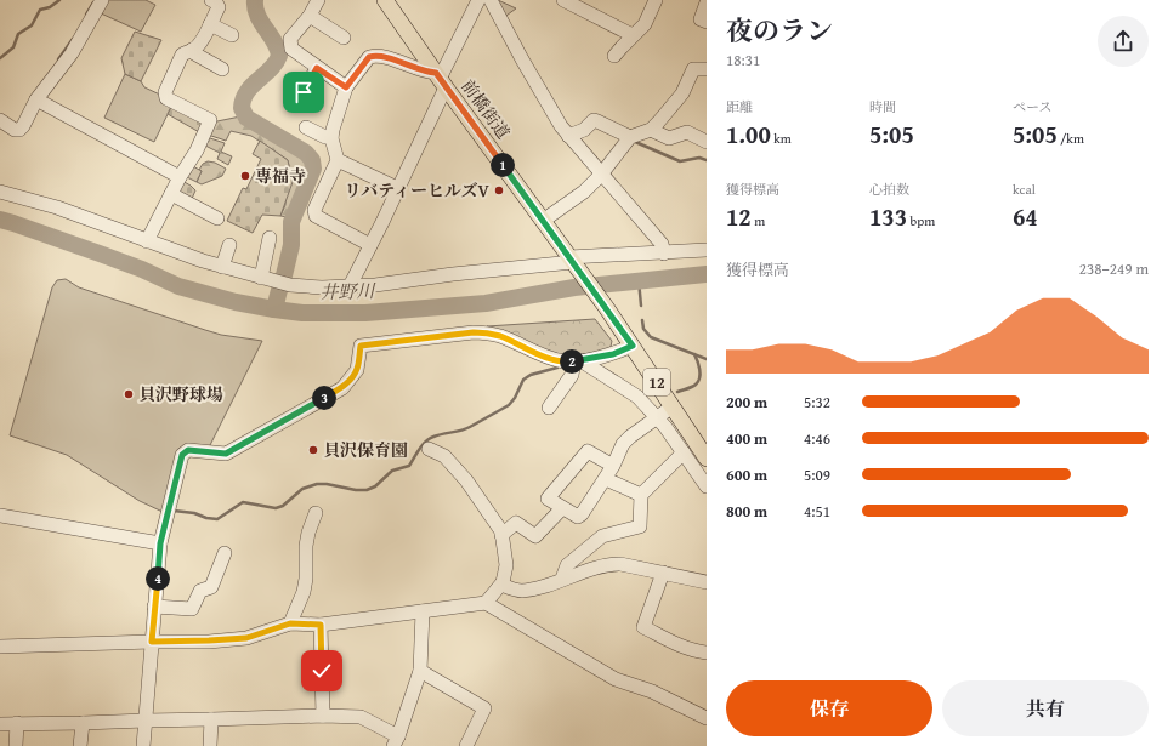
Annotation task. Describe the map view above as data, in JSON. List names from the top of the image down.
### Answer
{
  "streets": {
    "main road": ["前橋街道", "12"]
  },
  "crossings": [
    ["前橋街道", "12"]
  ],
  "water": ["井野川"],
  "places": [
    "専福寺",
    "リバティーヒルズⅤ",
    "貝沢野球場",
    "貝沢保育園"
  ],
  "page": {
    "heading": ["夜のラン", "18:31"],
    "stats": [
      ["距離", "1.00 km"],
      ["時間", "5:05"],
      ["ペース", "5:05 /km"],
      ["獲得標高", "12 m"],
      ["心拍数", "133 bpm"],
      ["kcal", "64"]
    ],
    "pins": [
      "1",
      "2",
      "3",
      "4"
    ],
    "chart": ["獲得標高", "238–249 m"],
    "list": [
      {
        "name": "200 m",
        "note": "5:32"
      },
      {
        "name": "400 m",
        "note": "4:46"
      },
      {
        "name": "600 m",
        "note": "5:09"
      },
      {
        "name": "800 m",
        "note": "4:51"
      }
    ],
    "buttons": ["保存", "共有"]
  }
}
